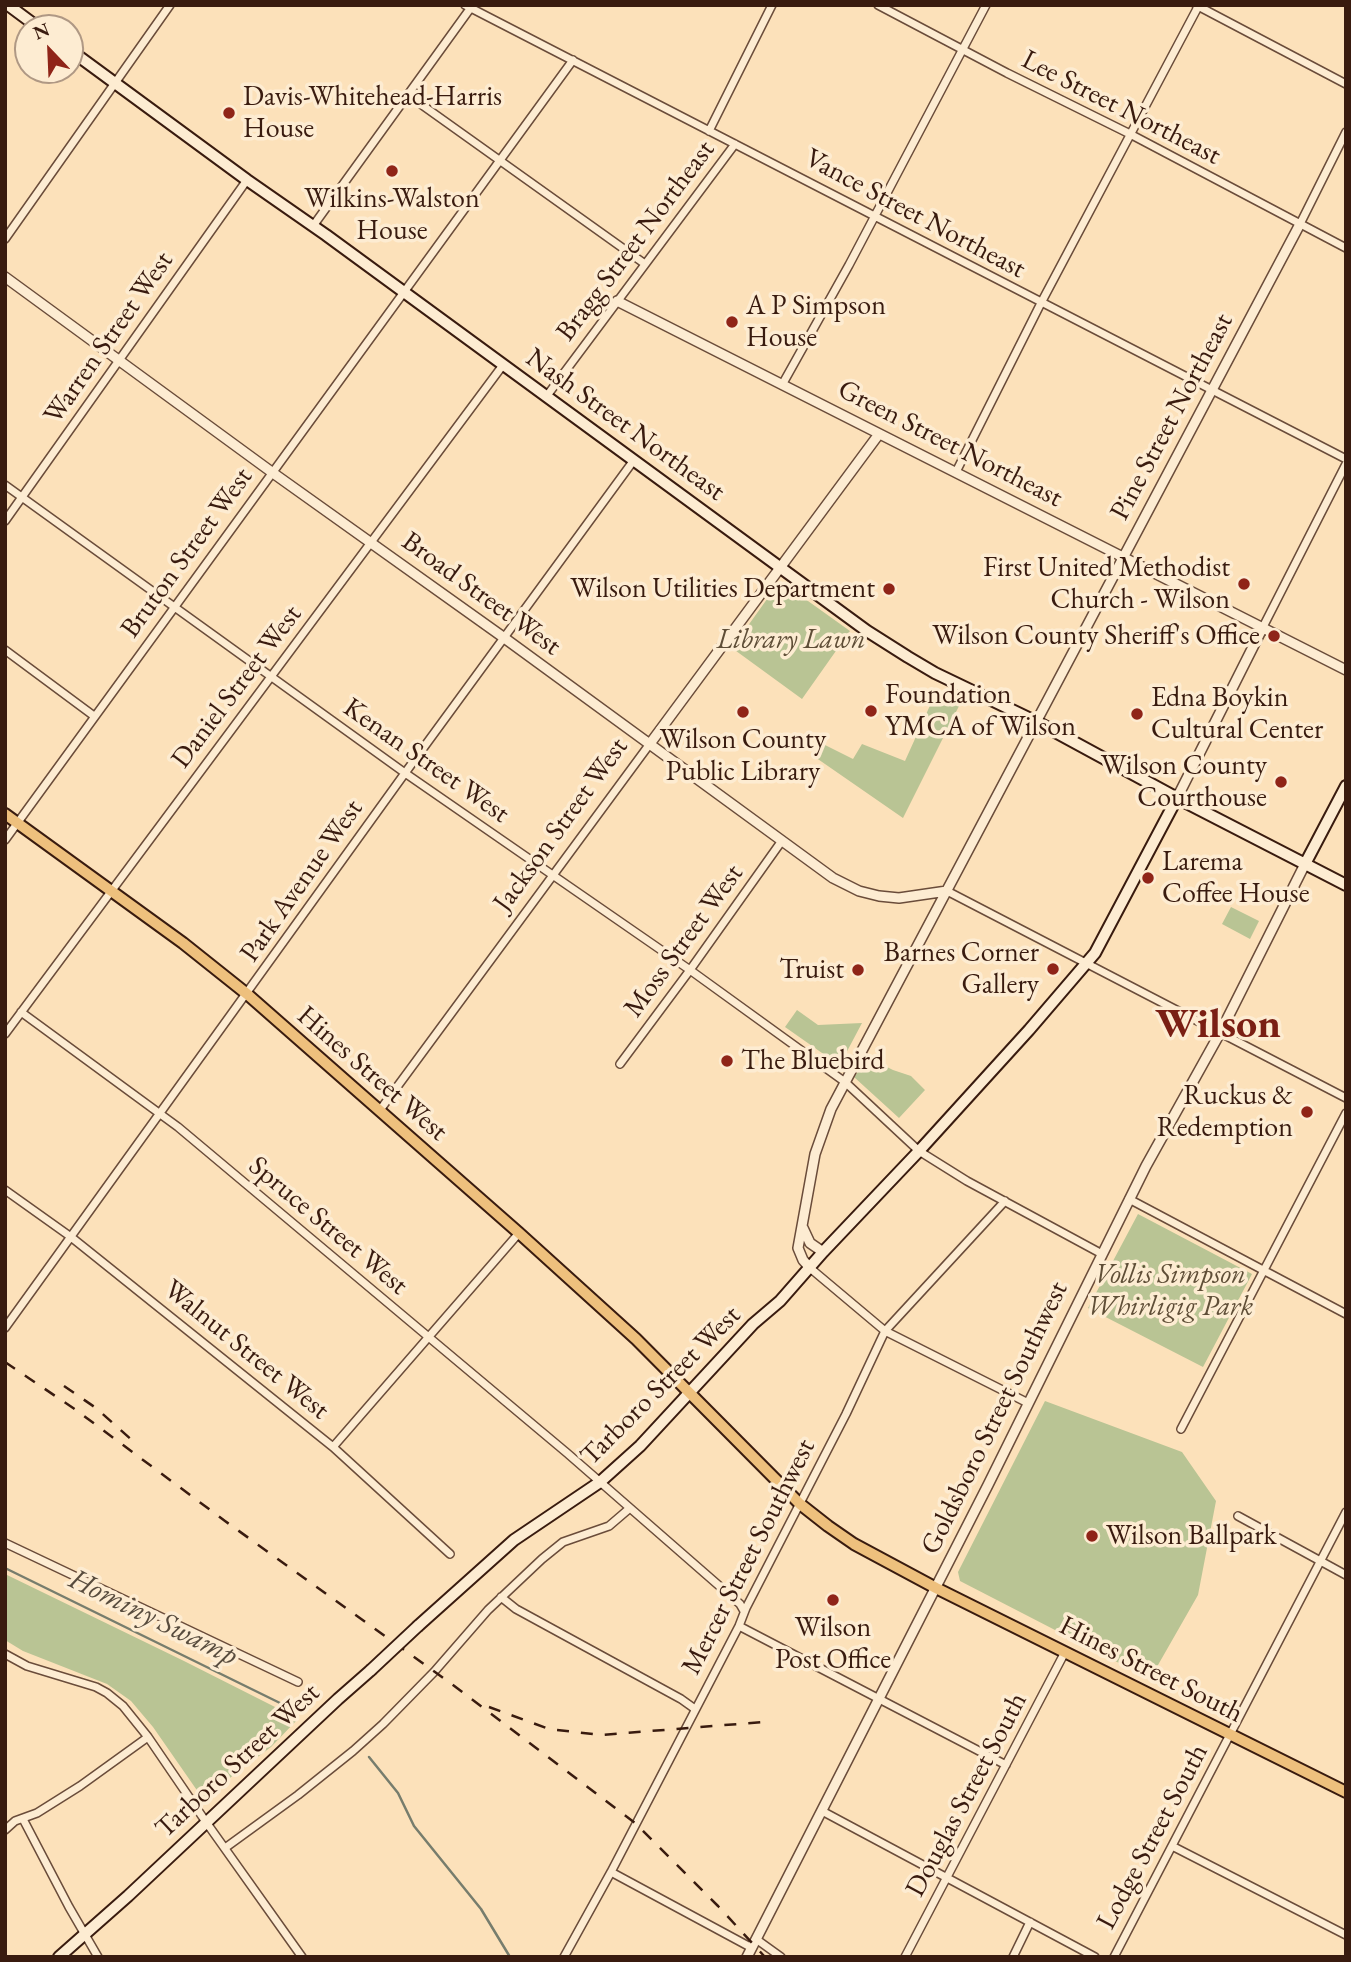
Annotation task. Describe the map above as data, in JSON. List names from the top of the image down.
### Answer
{
  "streets": {
    "main road": [
      "Nash Street Northeast",
      "Hines Street West",
      "Tarboro Street West",
      "Hines Street South"
    ],
    "street": [
      "Lee Street Northeast",
      "Vance Street Northeast",
      "Bragg Street Northeast",
      "Warren Street West",
      "Pine Street Northeast",
      "Green Street Northeast",
      "Bruton Street West",
      "Broad Street West",
      "Daniel Street West",
      "Kenan Street West",
      "Jackson Street West",
      "Park Avenue West",
      "Moss Street West",
      "Spruce Street West",
      "Walnut Street West",
      "Goldsboro Street Southwest",
      "Mercer Street Southwest",
      "Douglas Street South",
      "Lodge Street South"
    ]
  },
  "crossings": [
    ["Lee Street Northeast", "Pine Street Northeast"],
    ["Vance Street Northeast", "Bragg Street Northeast"],
    ["Vance Street Northeast", "Pine Street Northeast"],
    ["Vance Street Northeast", "Bruton Street West"],
    ["Bragg Street Northeast", "Nash Street Northeast"],
    ["Bragg Street Northeast", "Green Street Northeast"],
    ["Warren Street West", "Nash Street Northeast"],
    ["Warren Street West", "Broad Street West"],
    ["Warren Street West", "Kenan Street West"],
    ["Pine Street Northeast", "Nash Street Northeast"],
    ["Pine Street Northeast", "Green Street Northeast"],
    ["Pine Street Northeast", "Broad Street West"],
    ["Pine Street Northeast", "Kenan Street West"],
    ["Pine Street Northeast", "Tarboro Street West"],
    ["Nash Street Northeast", "Bruton Street West"],
    ["Nash Street Northeast", "Daniel Street West"],
    ["Nash Street Northeast", "Jackson Street West"],
    ["Nash Street Northeast", "Park Avenue West"],
    ["Nash Street Northeast", "Tarboro Street West"],
    ["Nash Street Northeast", "Goldsboro Street Southwest"],
    ["Green Street Northeast", "Jackson Street West"],
    ["Bruton Street West", "Broad Street West"],
    ["Bruton Street West", "Kenan Street West"],
    ["Bruton Street West", "Hines Street West"],
    ["Broad Street West", "Daniel Street West"],
    ["Broad Street West", "Jackson Street West"],
    ["Broad Street West", "Park Avenue West"],
    ["Broad Street West", "Moss Street West"],
    ["Daniel Street West", "Kenan Street West"],
    ["Daniel Street West", "Hines Street West"],
    ["Daniel Street West", "Spruce Street West"],
    ["Kenan Street West", "Jackson Street West"],
    ["Kenan Street West", "Park Avenue West"],
    ["Kenan Street West", "Moss Street West"],
    ["Kenan Street West", "Tarboro Street West"],
    ["Kenan Street West", "Goldsboro Street Southwest"],
    ["Kenan Street West", "Mercer Street Southwest"],
    ["Jackson Street West", "Hines Street West"],
    ["Park Avenue West", "Hines Street West"],
    ["Park Avenue West", "Spruce Street West"],
    ["Park Avenue West", "Walnut Street West"],
    ["Hines Street West", "Tarboro Street West"],
    ["Hines Street West", "Mercer Street Southwest"],
    ["Hines Street West", "Hines Street South"],
    ["Spruce Street West", "Tarboro Street West"],
    ["Spruce Street West", "Mercer Street Southwest"],
    ["Goldsboro Street Southwest", "Hines Street South"],
    ["Mercer Street Southwest", "Hines Street South"],
    ["Hines Street South", "Douglas Street South"],
    ["Hines Street South", "Lodge Street South"]
  ],
  "districts": ["Wilson"],
  "water": ["Hominy Swamp"],
  "parks": ["Library Lawn", "Vollis Simpson Whirligig Park"],
  "places": [
    "Davis-Whitehead-Harris House",
    "Wilkins-Walston House",
    "A P Simpson House",
    "First United Methodist Church - Wilson",
    "Wilson Utilities Department",
    "Wilson County Sheriff's Office",
    "Foundation YMCA of Wilson",
    "Wilson County Public Library",
    "Edna Boykin Cultural Center",
    "Wilson County Courthouse",
    "Larema Coffee House",
    "Barnes Corner Gallery",
    "Truist",
    "The Bluebird",
    "Ruckus & Redemption",
    "Wilson Ballpark",
    "Wilson Post Office"
  ],
  "north": "top left"
}
